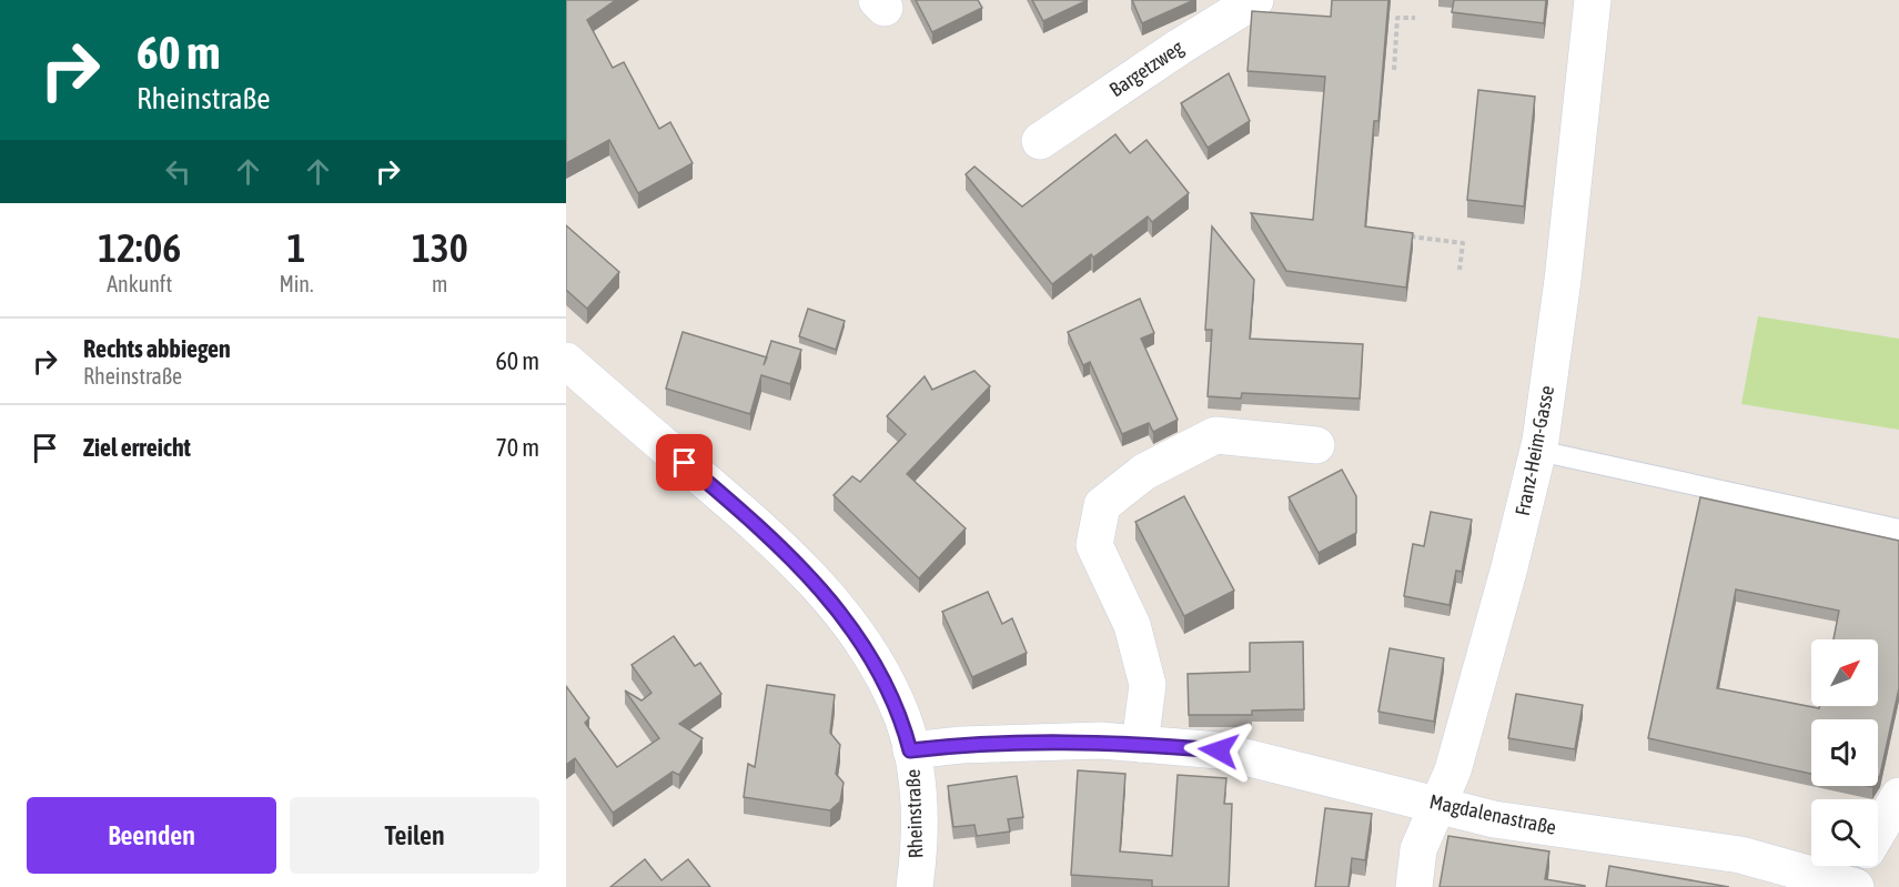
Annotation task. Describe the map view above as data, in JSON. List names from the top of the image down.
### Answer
{
  "streets": {
    "street": [
      "Bargetzweg",
      "Franz-Heim-Gasse",
      "Rheinstraße",
      "Magdalenastraße"
    ]
  },
  "crossings": [
    ["Franz-Heim-Gasse", "Magdalenastraße"],
    ["Rheinstraße", "Magdalenastraße"]
  ],
  "north": "top right",
  "page": {
    "turn": ["60 m", "Rheinstraße"],
    "eta": [
      "12:06",
      "Ankunft",
      "1",
      "Min.",
      "130",
      "m"
    ],
    "list": [
      {
        "name": "Rechts abbiegen",
        "note": "Rheinstraße",
        "value": "60 m"
      },
      {
        "name": "Ziel erreicht",
        "value": "70 m"
      }
    ],
    "buttons": ["Beenden", "Teilen"]
  }
}
